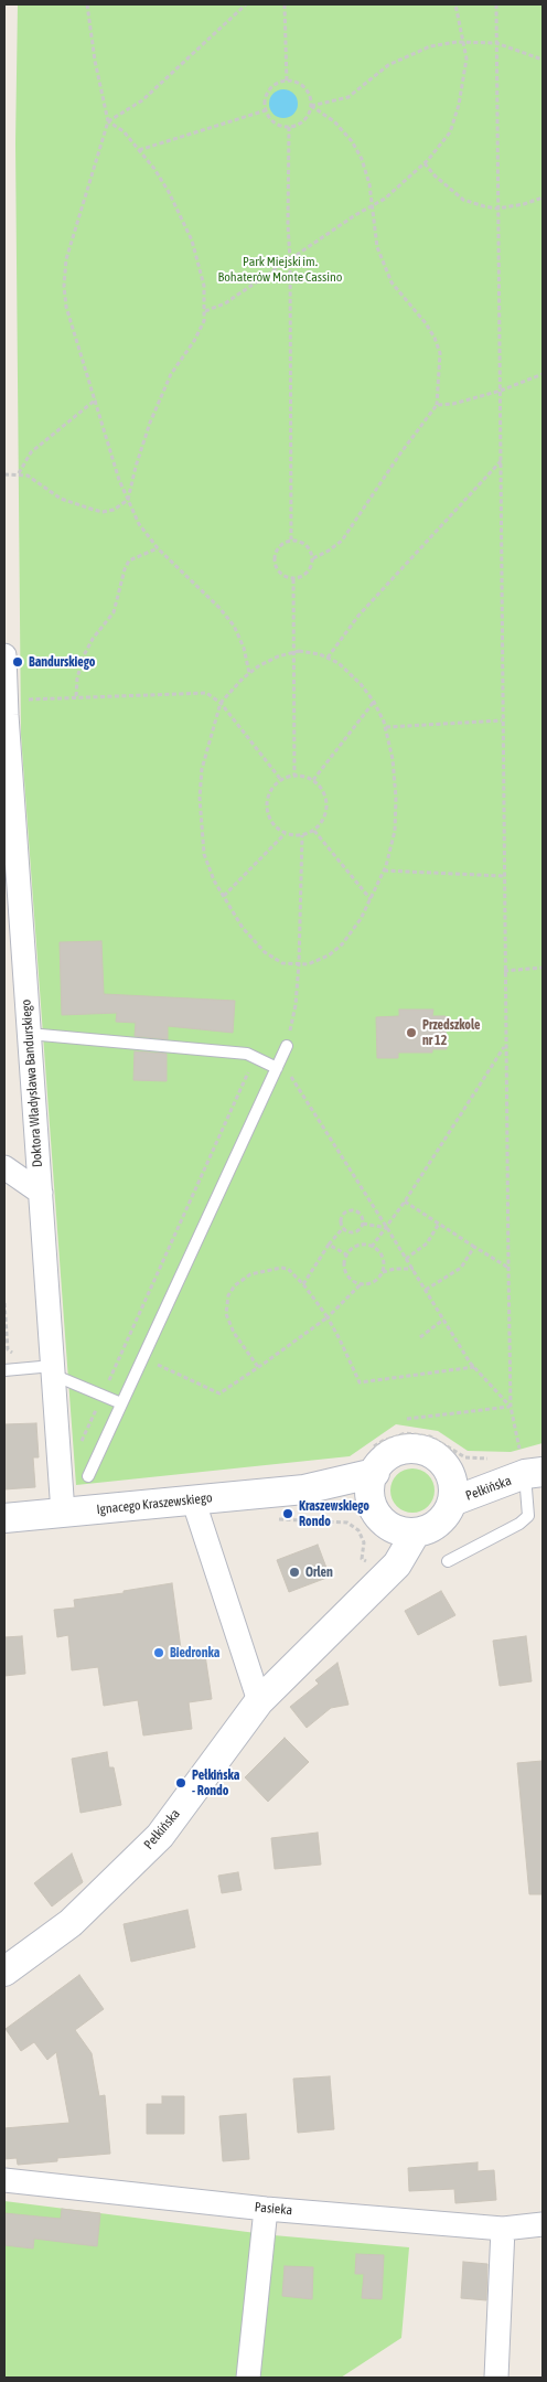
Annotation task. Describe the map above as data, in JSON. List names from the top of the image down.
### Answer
{
  "streets": {
    "street": [
      "Doktora Władysława Bandurskiego",
      "Pełkińska",
      "Ignacego Kraszewskiego",
      "Pasieka"
    ]
  },
  "crossings": [
    ["Doktora Władysława Bandurskiego", "Ignacego Kraszewskiego"],
    ["Pełkińska", "Ignacego Kraszewskiego"]
  ],
  "parks": ["Park Miejski im. Bohaterów Monte Cassino"],
  "places": [
    "Bandurskiego",
    "Przedszkole nr 12",
    "Kraszewskiego Rondo",
    "Orlen",
    "Biedronka",
    "Pełkińska - Rondo"
  ]
}
